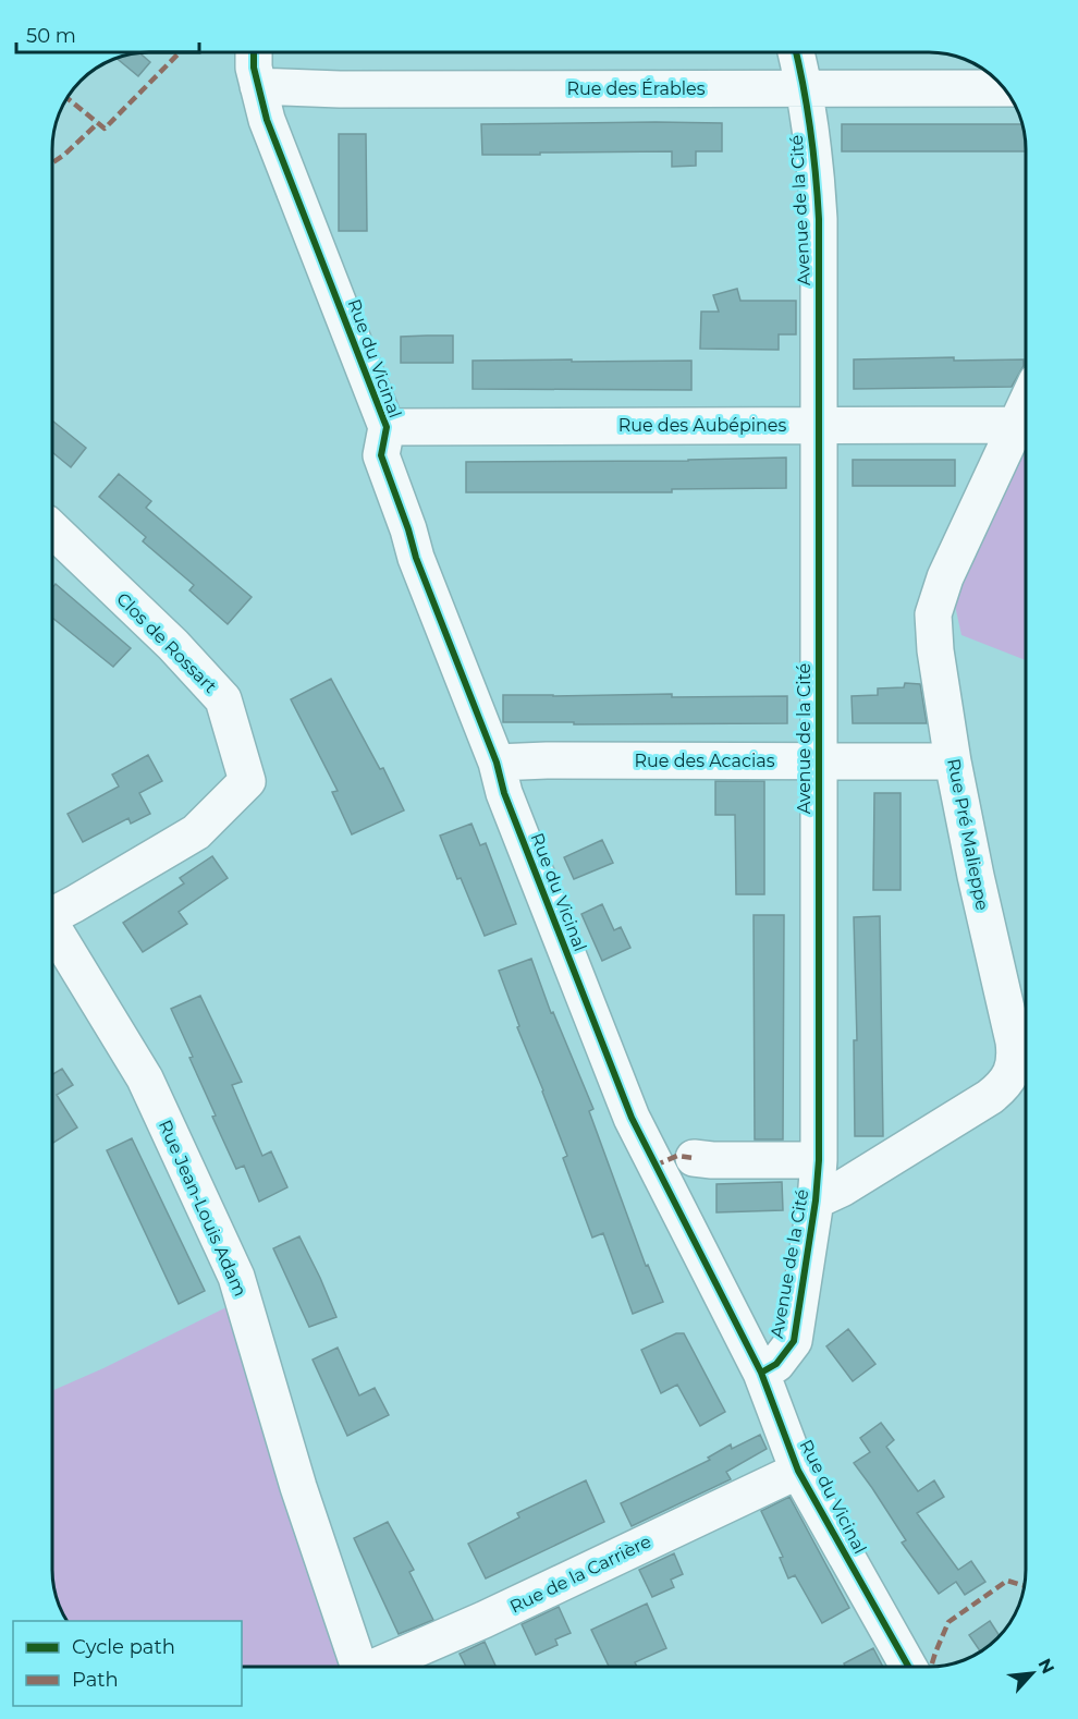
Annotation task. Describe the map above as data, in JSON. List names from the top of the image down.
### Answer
{
  "streets": {
    "street": [
      "Rue des Érables",
      "Avenue de la Cité",
      "Rue du Vicinal",
      "Rue des Aubépines",
      "Clos de Rossart",
      "Rue des Acacias",
      "Rue Pré Malieppe",
      "Rue Jean-Louis Adam",
      "Rue de la Carrière"
    ]
  },
  "crossings": [
    ["Rue des Érables", "Avenue de la Cité"],
    ["Rue des Érables", "Rue du Vicinal"],
    ["Avenue de la Cité", "Rue du Vicinal"],
    ["Avenue de la Cité", "Rue des Aubépines"],
    ["Avenue de la Cité", "Rue des Acacias"],
    ["Avenue de la Cité", "Rue Pré Malieppe"],
    ["Rue du Vicinal", "Rue des Aubépines"],
    ["Rue du Vicinal", "Rue des Acacias"],
    ["Rue du Vicinal", "Rue de la Carrière"],
    ["Rue des Aubépines", "Rue Pré Malieppe"],
    ["Rue des Acacias", "Rue Pré Malieppe"]
  ],
  "legend": ["Cycle path", "Path"],
  "scale_bar": "50 m",
  "north": "top right"
}
